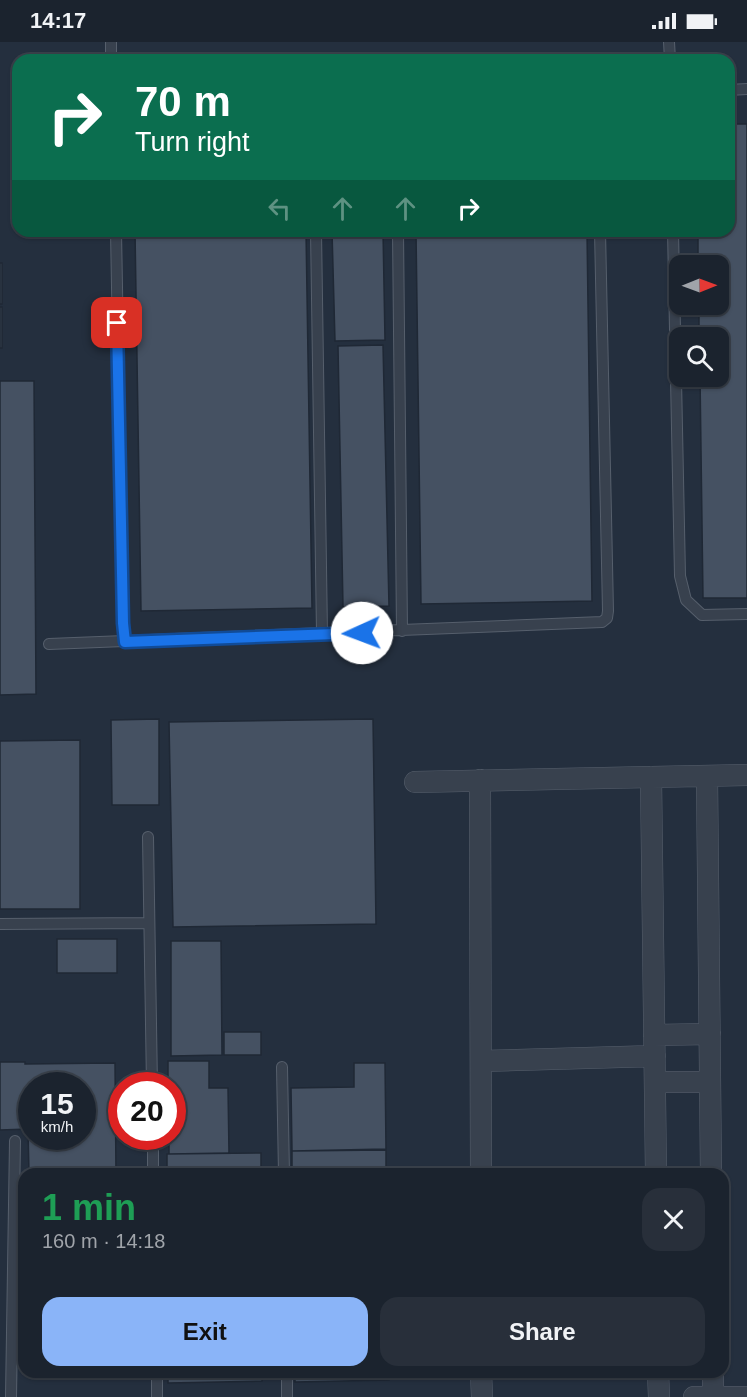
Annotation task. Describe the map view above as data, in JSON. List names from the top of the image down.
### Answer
{
  "north": "right",
  "page": {
    "status": "14:17",
    "turn": ["70 m", "Turn right"],
    "speed": "15 km/h",
    "limit": "20",
    "heading": ["1 min", "160 m · 14:18"],
    "buttons": ["Exit", "Share"]
  }
}
